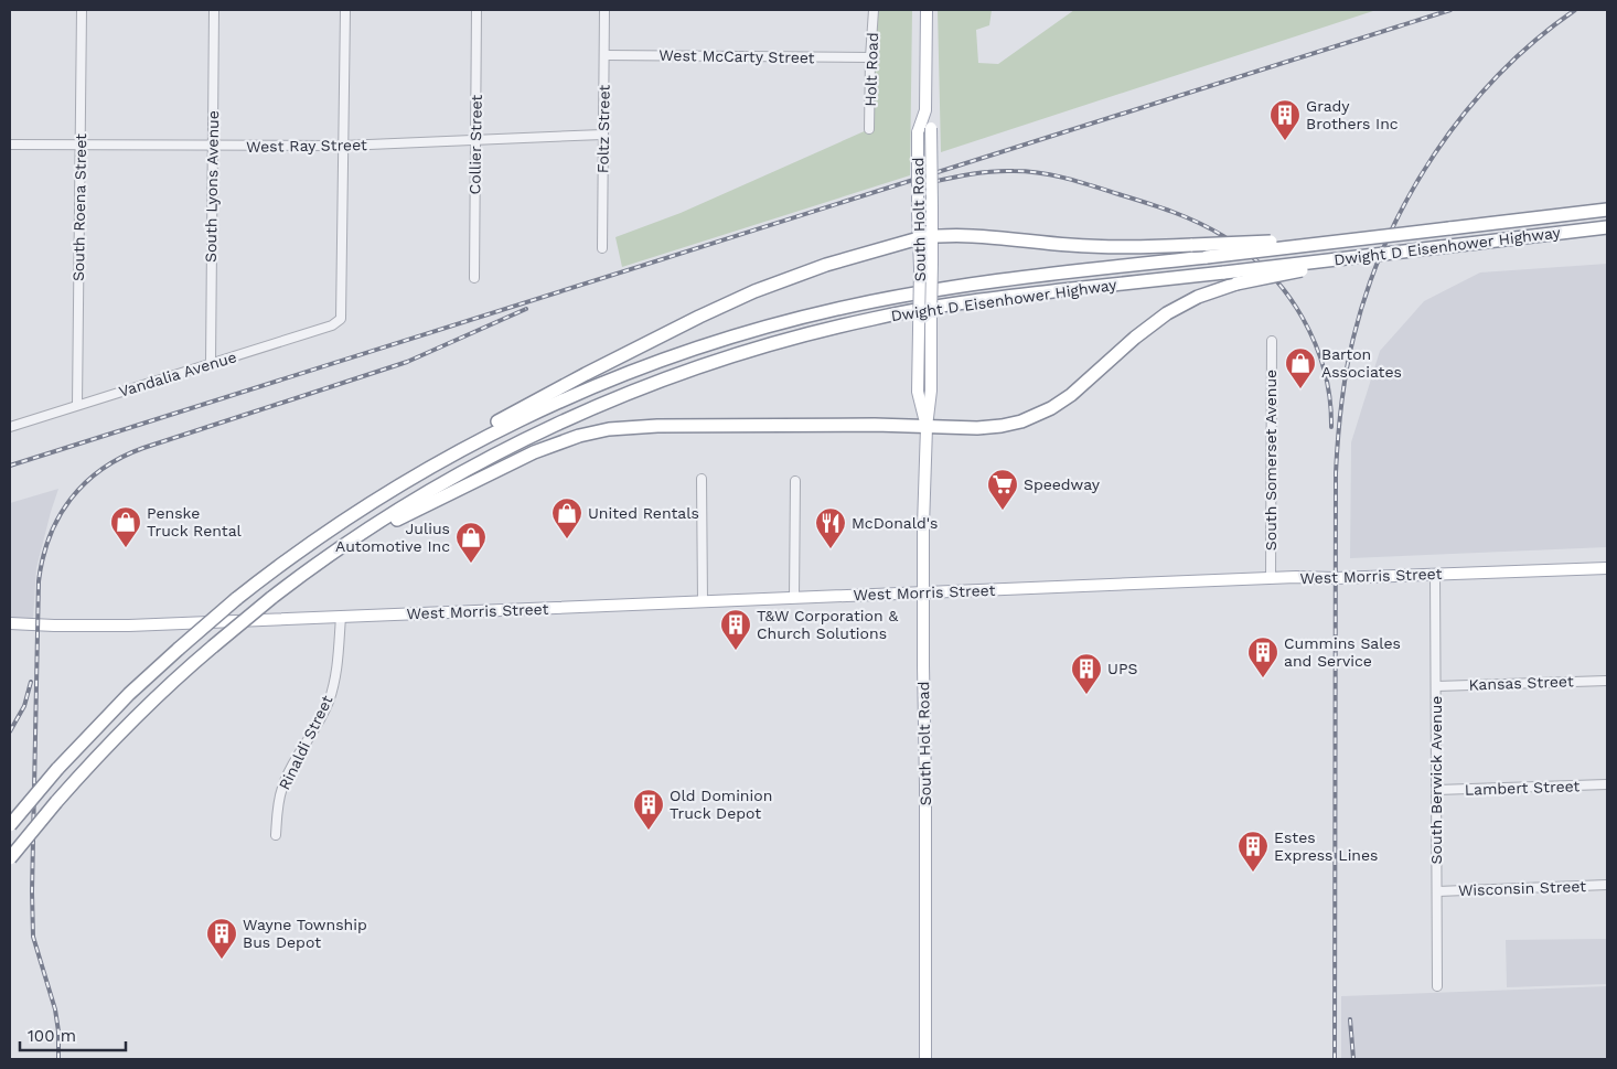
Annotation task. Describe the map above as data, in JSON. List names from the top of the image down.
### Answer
{
  "streets": {
    "highway": ["Dwight D Eisenhower Highway"],
    "main road": ["South Holt Road", "West Morris Street"],
    "street": [
      "West McCarty Street",
      "Holt Road",
      "Foltz Street",
      "Collier Street",
      "West Ray Street",
      "South Lyons Avenue",
      "South Roena Street",
      "Vandalia Avenue",
      "South Somerset Avenue",
      "Kansas Street",
      "Rinaldi Street",
      "South Berwick Avenue",
      "Lambert Street",
      "Wisconsin Street"
    ]
  },
  "crossings": [
    ["West McCarty Street", "Holt Road"],
    ["West McCarty Street", "Foltz Street"],
    ["Foltz Street", "West Ray Street"],
    ["Collier Street", "West Ray Street"],
    ["West Ray Street", "South Lyons Avenue"],
    ["West Ray Street", "South Roena Street"],
    ["West Ray Street", "Vandalia Avenue"],
    ["South Lyons Avenue", "Vandalia Avenue"],
    ["South Roena Street", "Vandalia Avenue"],
    ["South Holt Road", "West Morris Street"],
    ["South Somerset Avenue", "West Morris Street"],
    ["West Morris Street", "Rinaldi Street"],
    ["West Morris Street", "South Berwick Avenue"],
    ["Kansas Street", "South Berwick Avenue"],
    ["South Berwick Avenue", "Lambert Street"],
    ["South Berwick Avenue", "Wisconsin Street"]
  ],
  "places": {
    "building": [
      "Grady Brothers Inc",
      "T&W Corporation & Church Solutions",
      "Cummins Sales and Service",
      "UPS",
      "Old Dominion Truck Depot",
      "Estes Express Lines",
      "Wayne Township Bus Depot"
    ],
    "shop": [
      "Barton Associates",
      "United Rentals",
      "Penske Truck Rental",
      "Julius Automotive Inc"
    ],
    "supermarket": ["Speedway"],
    "restaurant": ["McDonald's"]
  },
  "scale_bar": "100 m"
}
